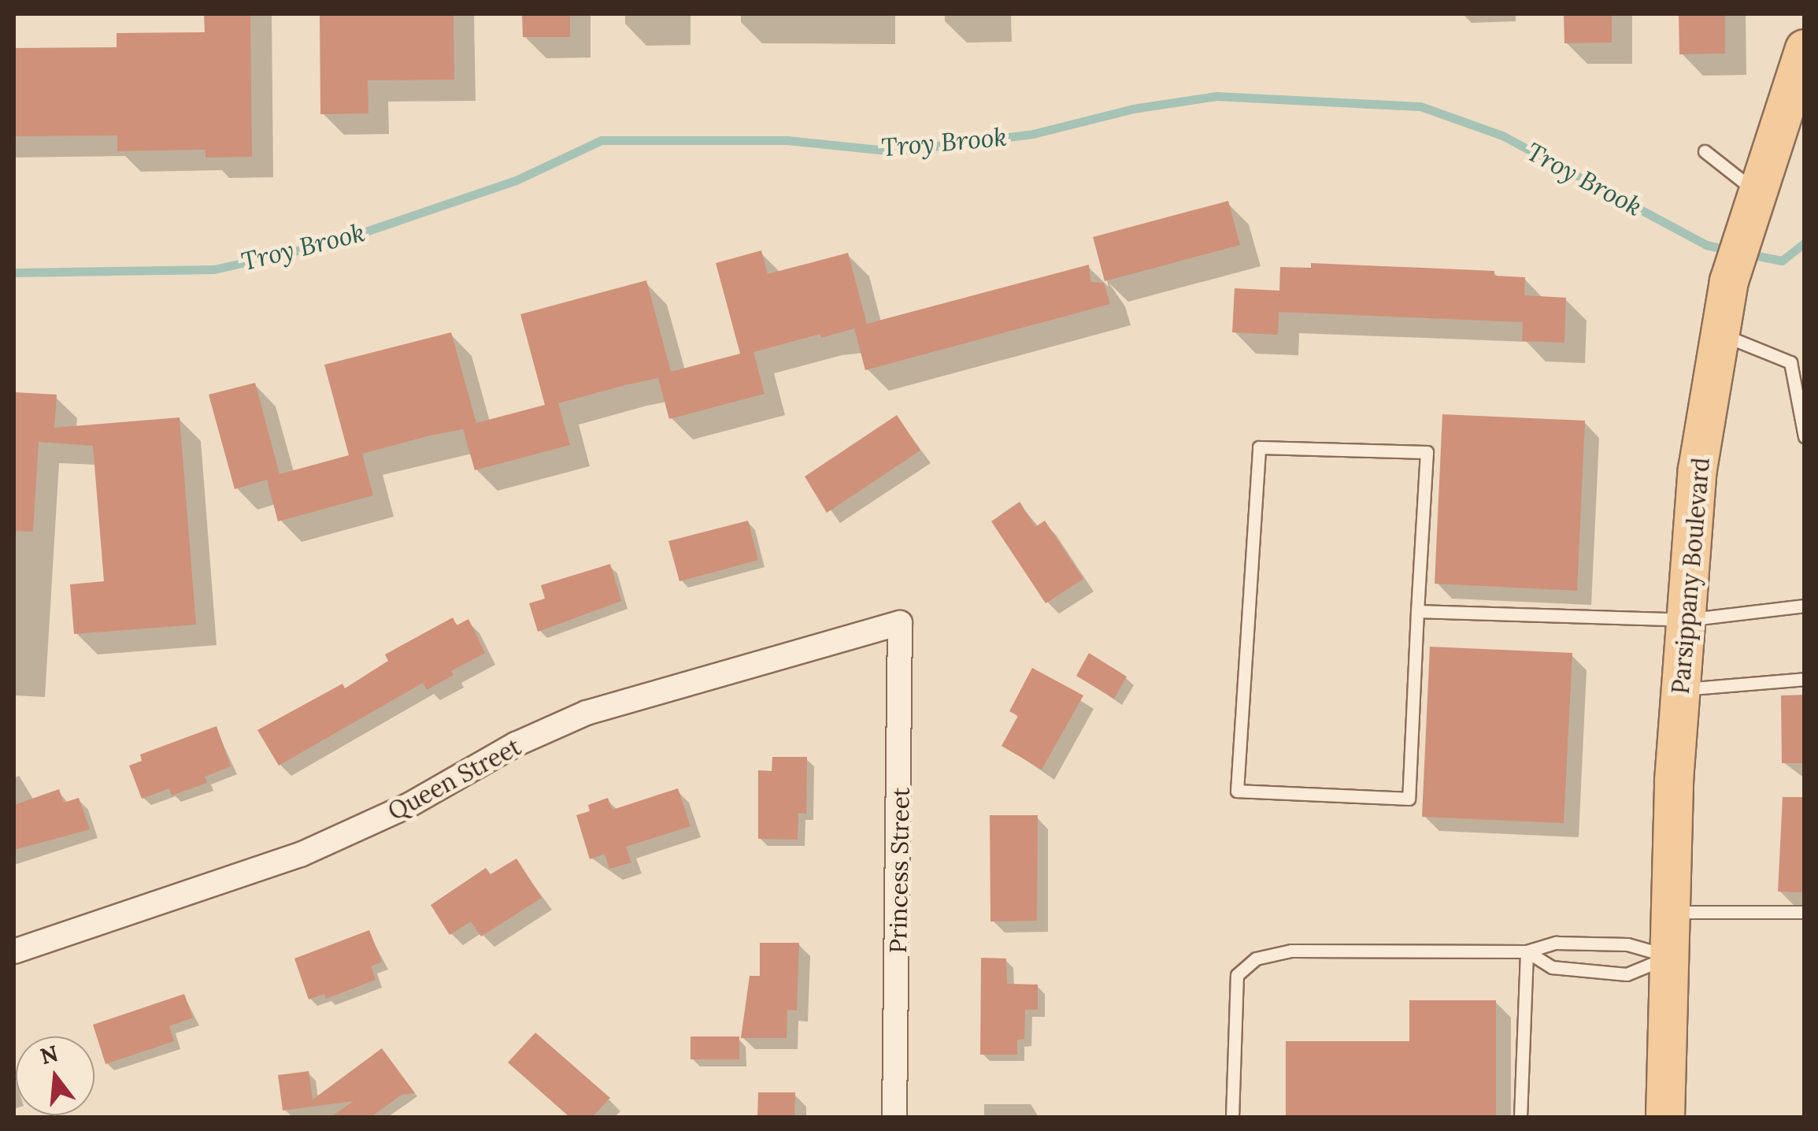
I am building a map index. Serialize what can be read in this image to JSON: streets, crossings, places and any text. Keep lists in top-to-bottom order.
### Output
{
  "streets": {
    "main road": ["Parsippany Boulevard"],
    "street": ["Queen Street", "Princess Street"]
  },
  "crossings": [
    ["Queen Street", "Princess Street"]
  ],
  "water": ["Troy Brook"],
  "north": "top"
}
